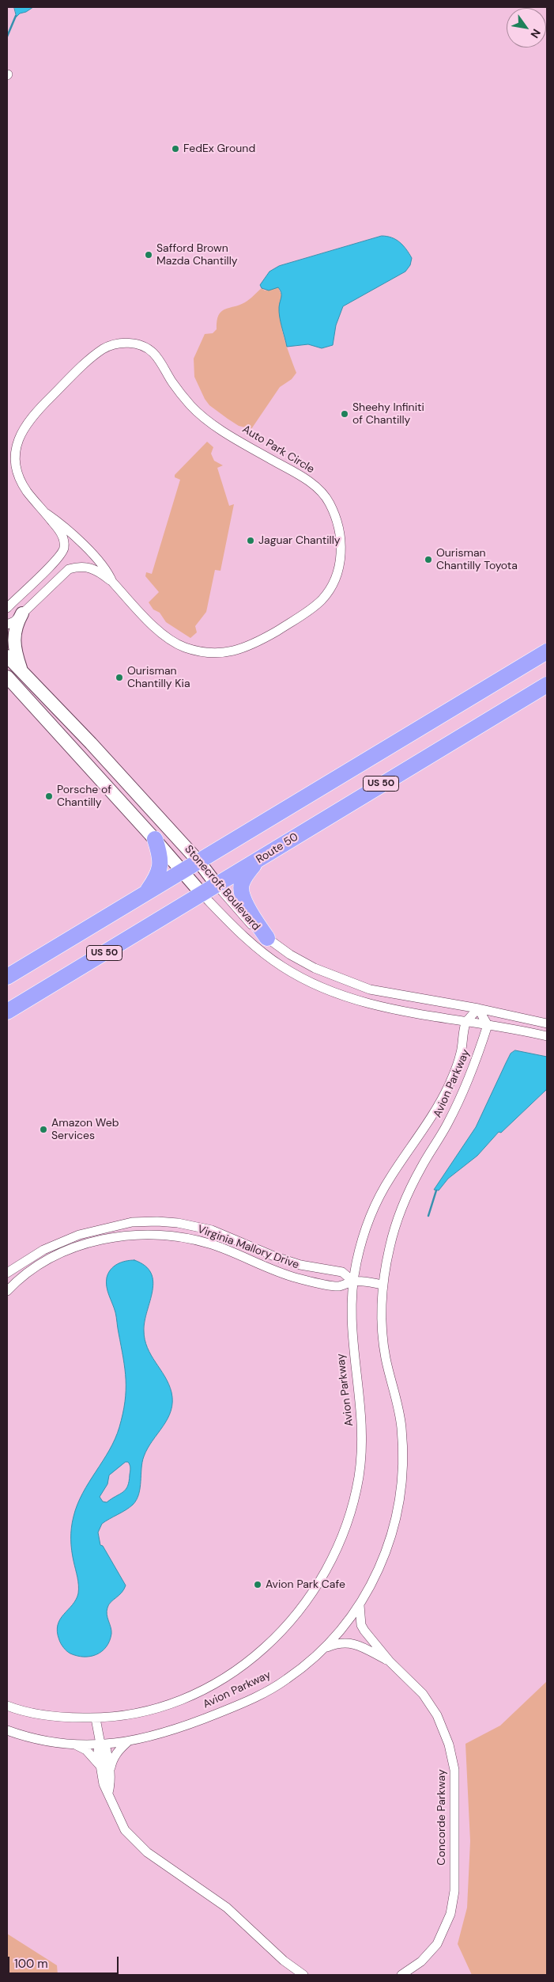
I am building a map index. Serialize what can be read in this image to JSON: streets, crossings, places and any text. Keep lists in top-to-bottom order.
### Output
{
  "streets": {
    "highway": ["US 50", "Route 50"],
    "main road": ["Stonecroft Boulevard"],
    "street": [
      "Auto Park Circle",
      "Avion Parkway",
      "Virginia Mallory Drive",
      "Concorde Parkway"
    ]
  },
  "crossings": [
    ["US 50", "Stonecroft Boulevard"],
    ["Route 50", "Stonecroft Boulevard"],
    ["Stonecroft Boulevard", "Avion Parkway"],
    ["Avion Parkway", "Virginia Mallory Drive"],
    ["Avion Parkway", "Concorde Parkway"]
  ],
  "places": [
    "FedEx Ground",
    "Safford Brown Mazda Chantilly",
    "Sheehy Infiniti of Chantilly",
    "Jaguar Chantilly",
    "Ourisman Chantilly Toyota",
    "Ourisman Chantilly Kia",
    "Porsche of Chantilly",
    "Amazon Web Services",
    "Avion Park Cafe"
  ],
  "scale_bar": "100 m",
  "north": "bottom right"
}
